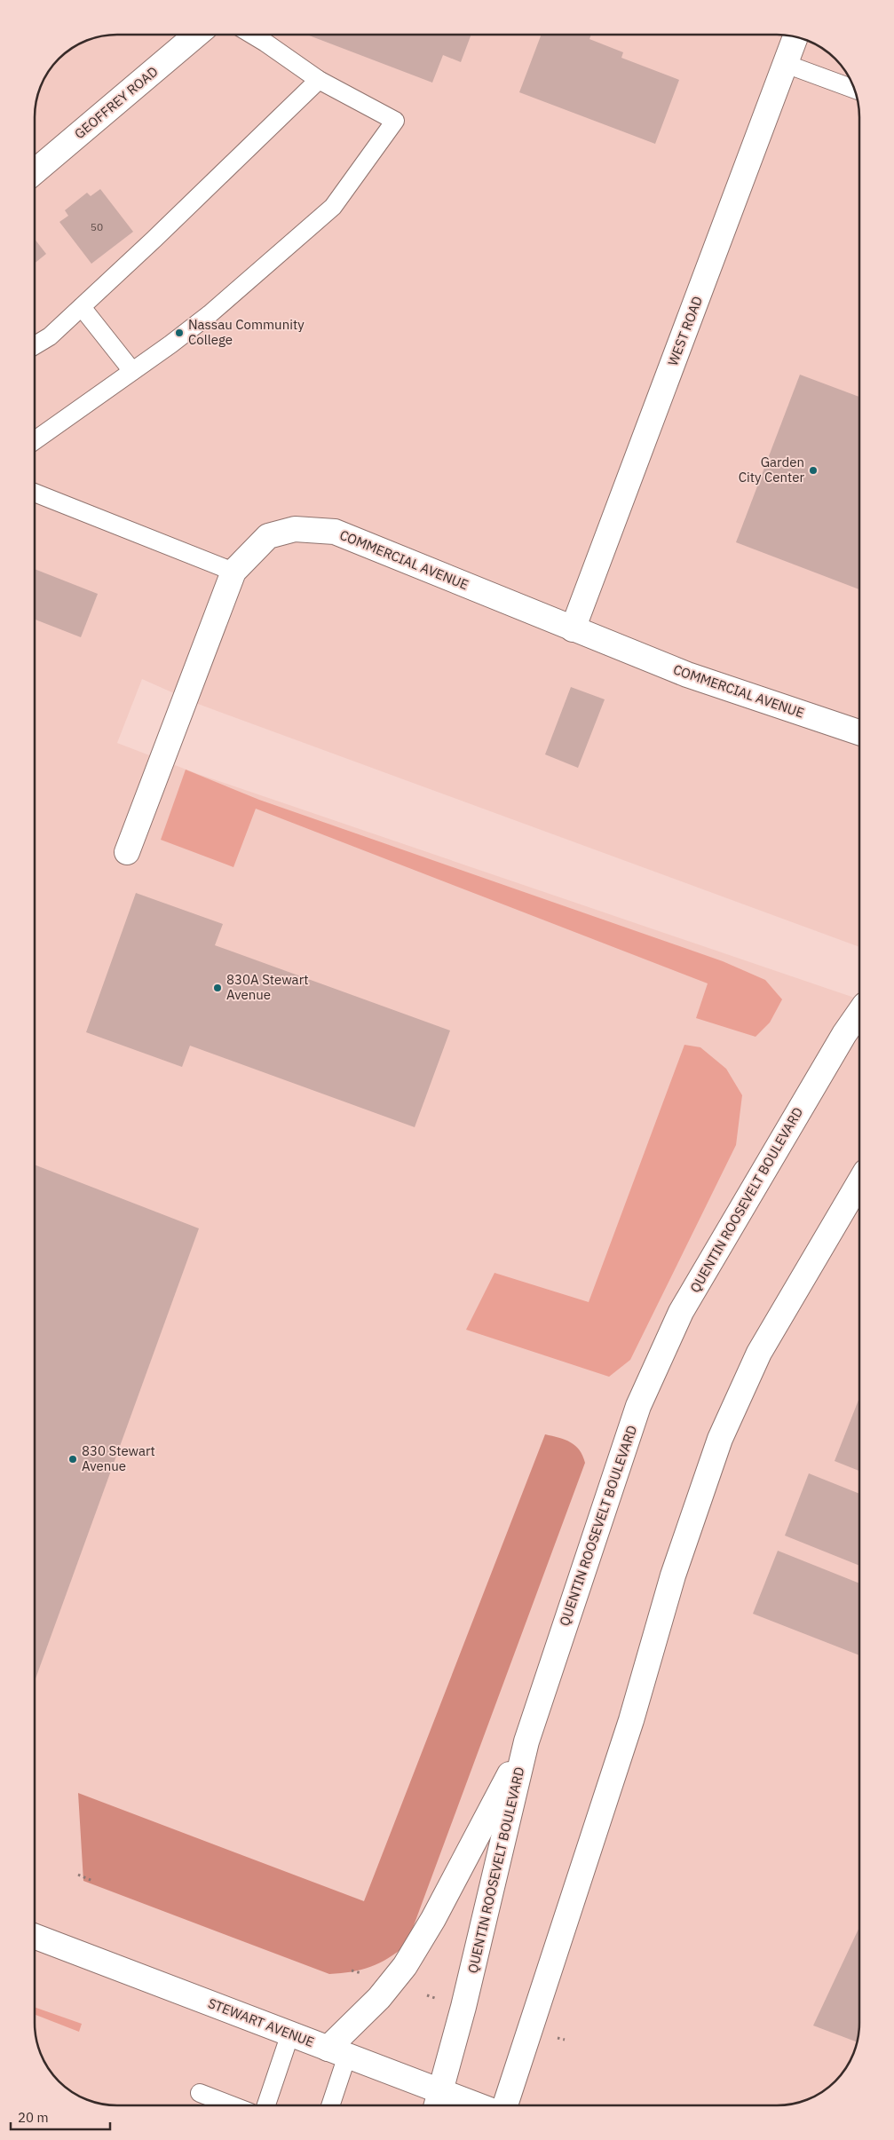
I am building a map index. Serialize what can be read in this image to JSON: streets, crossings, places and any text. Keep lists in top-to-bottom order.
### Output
{
  "streets": {
    "street": [
      "GEOFFREY ROAD",
      "WEST ROAD",
      "COMMERCIAL AVENUE",
      "QUENTIN ROOSEVELT BOULEVARD",
      "STEWART AVENUE"
    ]
  },
  "crossings": [
    ["WEST ROAD", "COMMERCIAL AVENUE"],
    ["QUENTIN ROOSEVELT BOULEVARD", "STEWART AVENUE"]
  ],
  "places": [
    "Nassau Community College",
    "Garden City Center",
    "830A Stewart Avenue",
    "830 Stewart Avenue"
  ],
  "house_numbers": ["50"],
  "scale_bar": "20 m"
}
